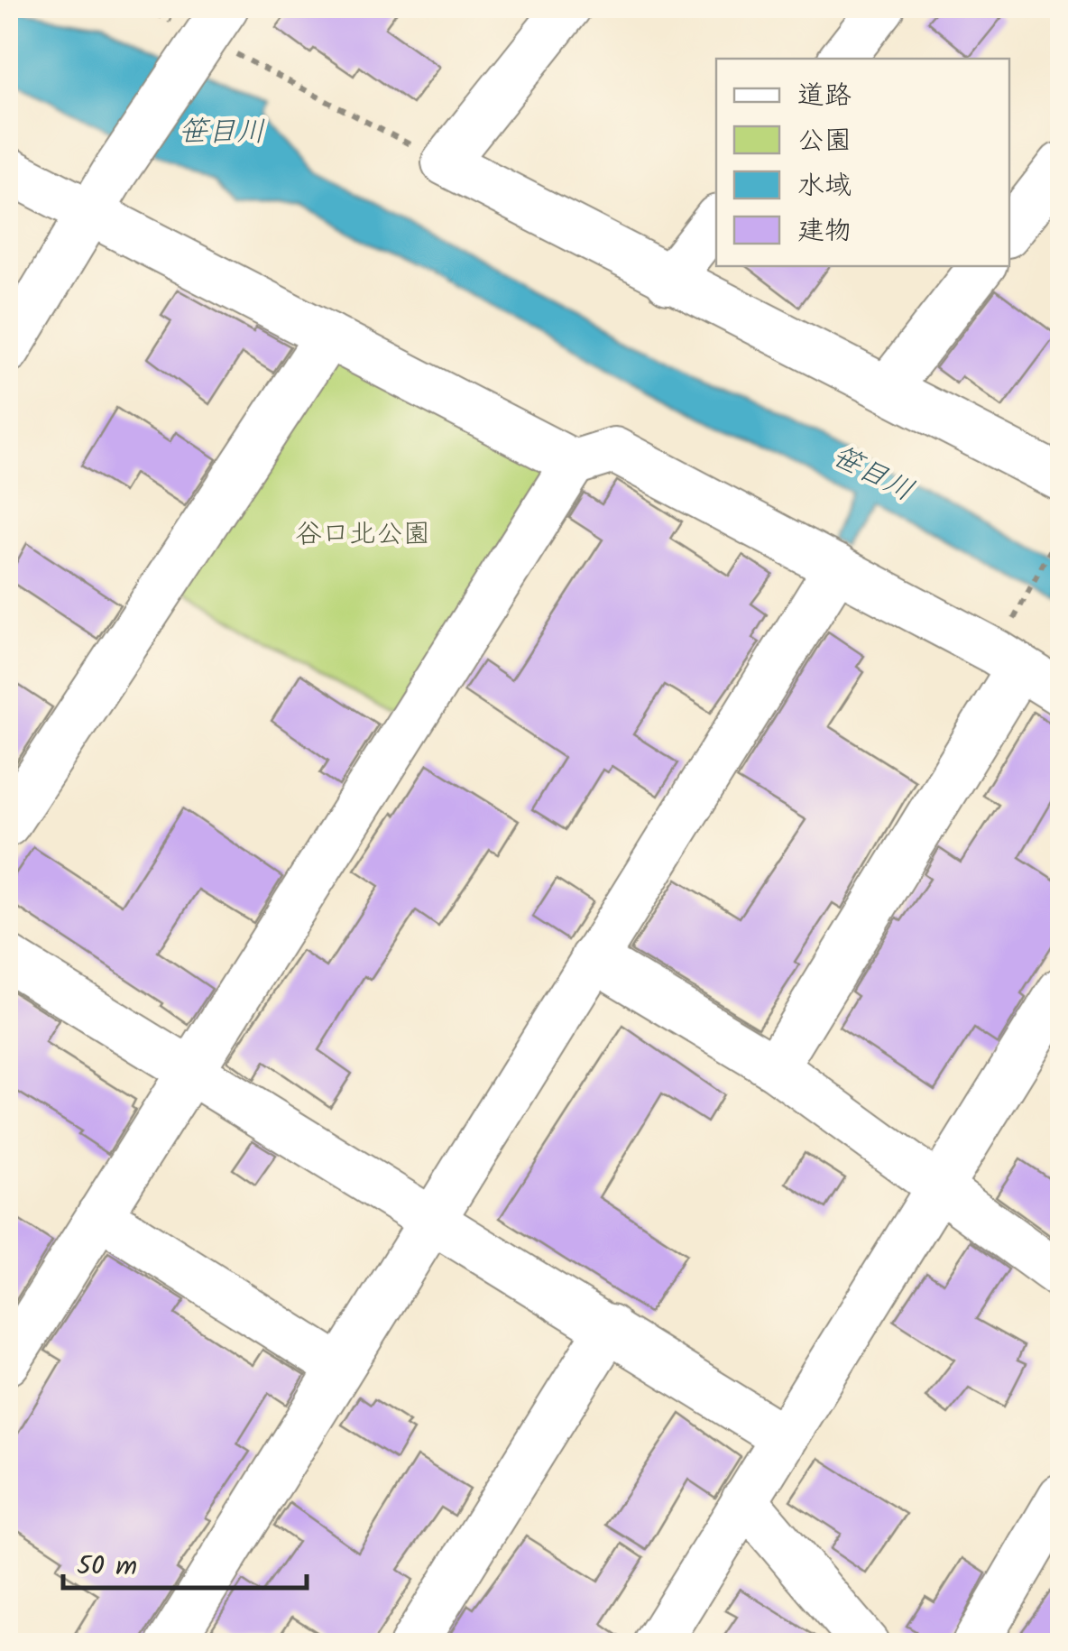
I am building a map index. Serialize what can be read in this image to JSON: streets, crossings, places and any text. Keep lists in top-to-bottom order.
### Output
{
  "water": ["笹目川"],
  "parks": ["谷口北公園"],
  "legend": [
    "道路",
    "公園",
    "水域",
    "建物"
  ],
  "scale_bar": "50 m"
}
